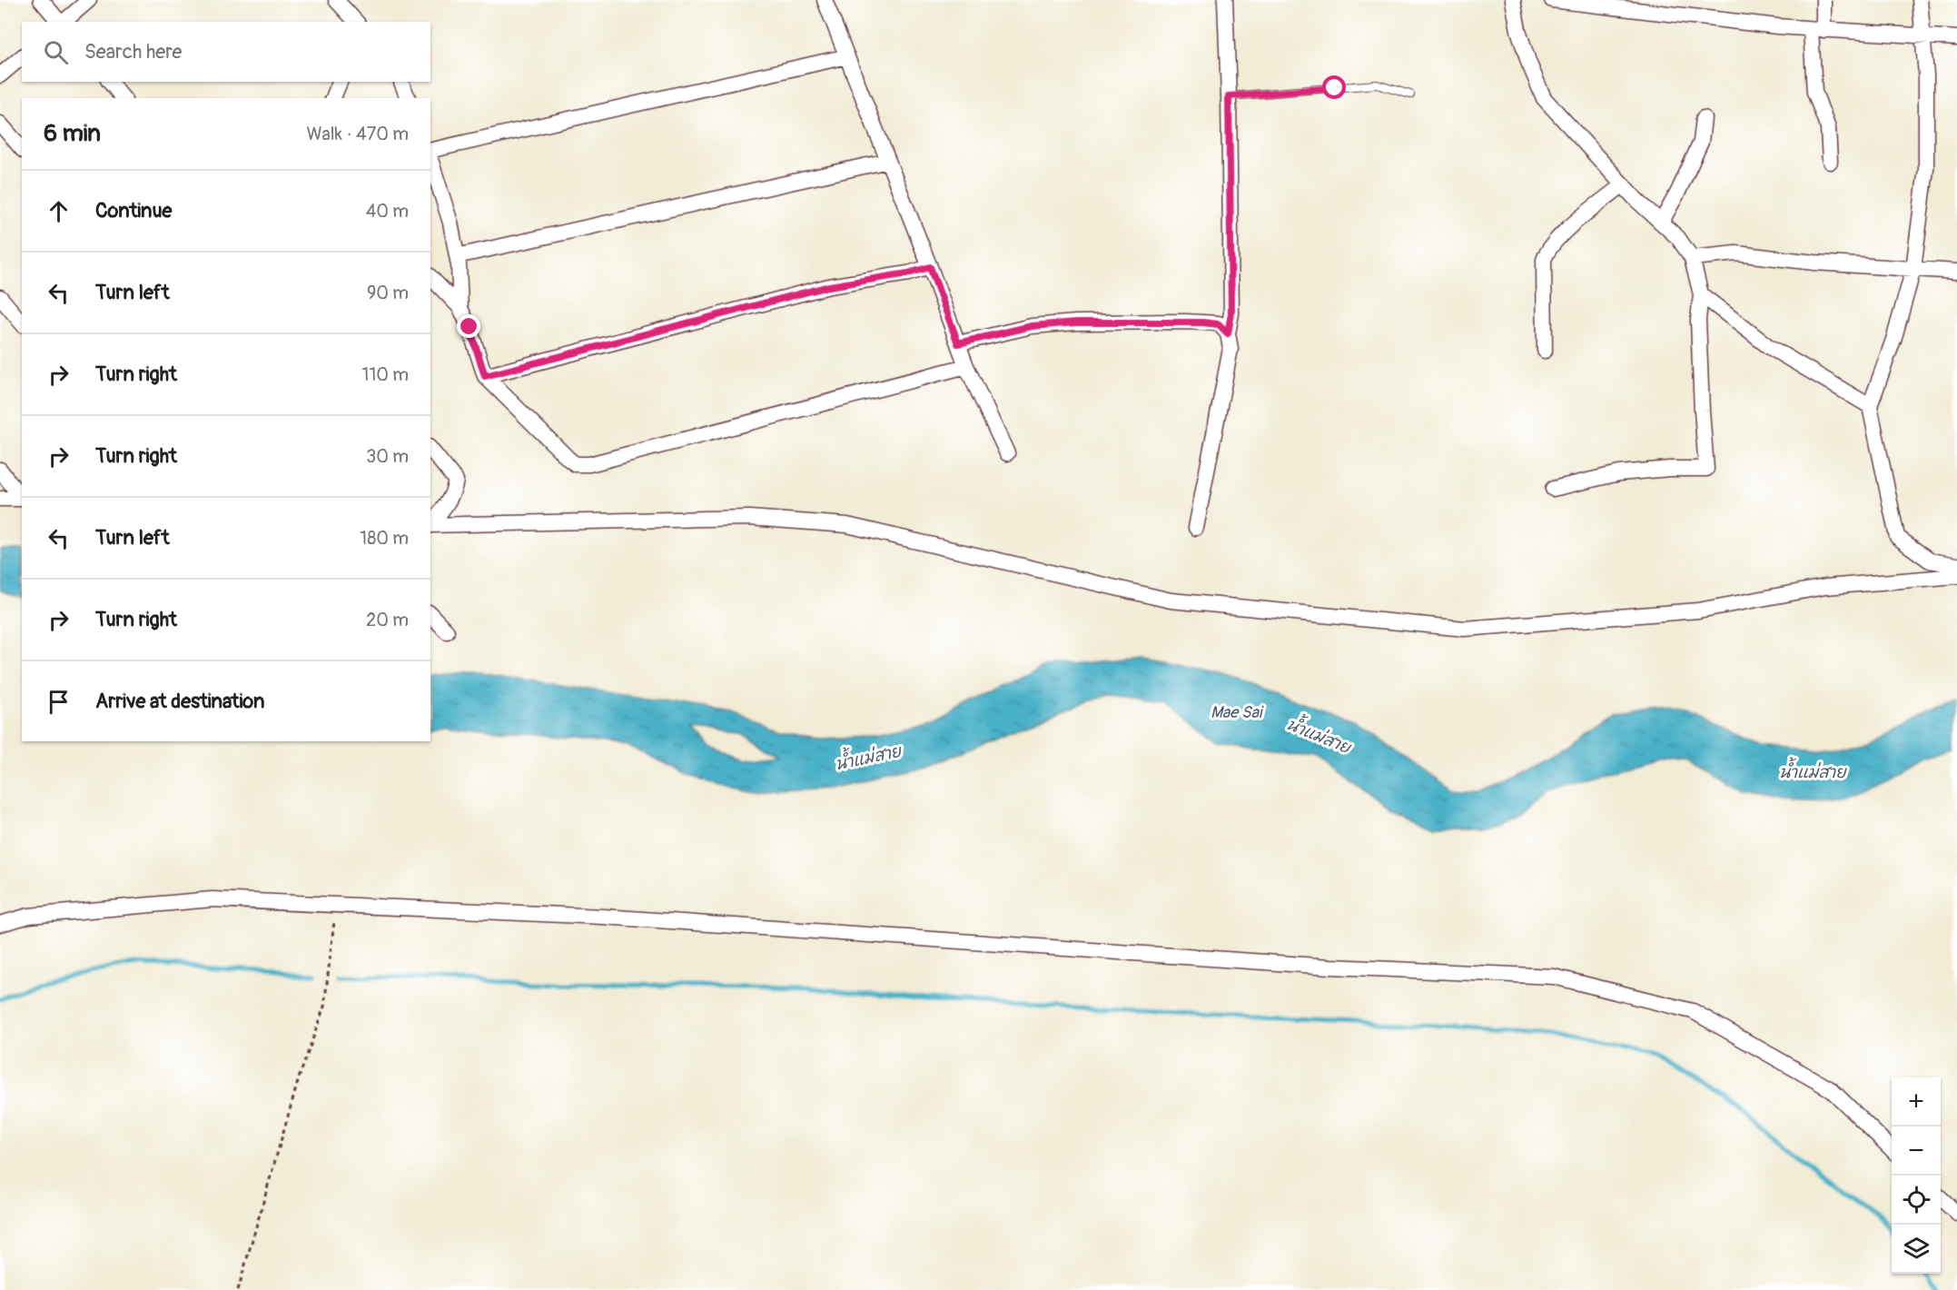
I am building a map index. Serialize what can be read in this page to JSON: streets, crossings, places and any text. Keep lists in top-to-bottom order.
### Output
{
  "water": ["Mae Sai", "น้ำแม่สาย"],
  "page": {
    "search": "Search here",
    "heading": ["6 min", "Walk · 470 m"],
    "list": [
      ["Continue", "40 m"],
      ["Turn left", "90 m"],
      ["Turn right", "110 m"],
      ["Turn right", "30 m"],
      ["Turn left", "180 m"],
      ["Turn right", "20 m"],
      "Arrive at destination"
    ],
    "map_buttons": ["+", "−"]
  }
}
